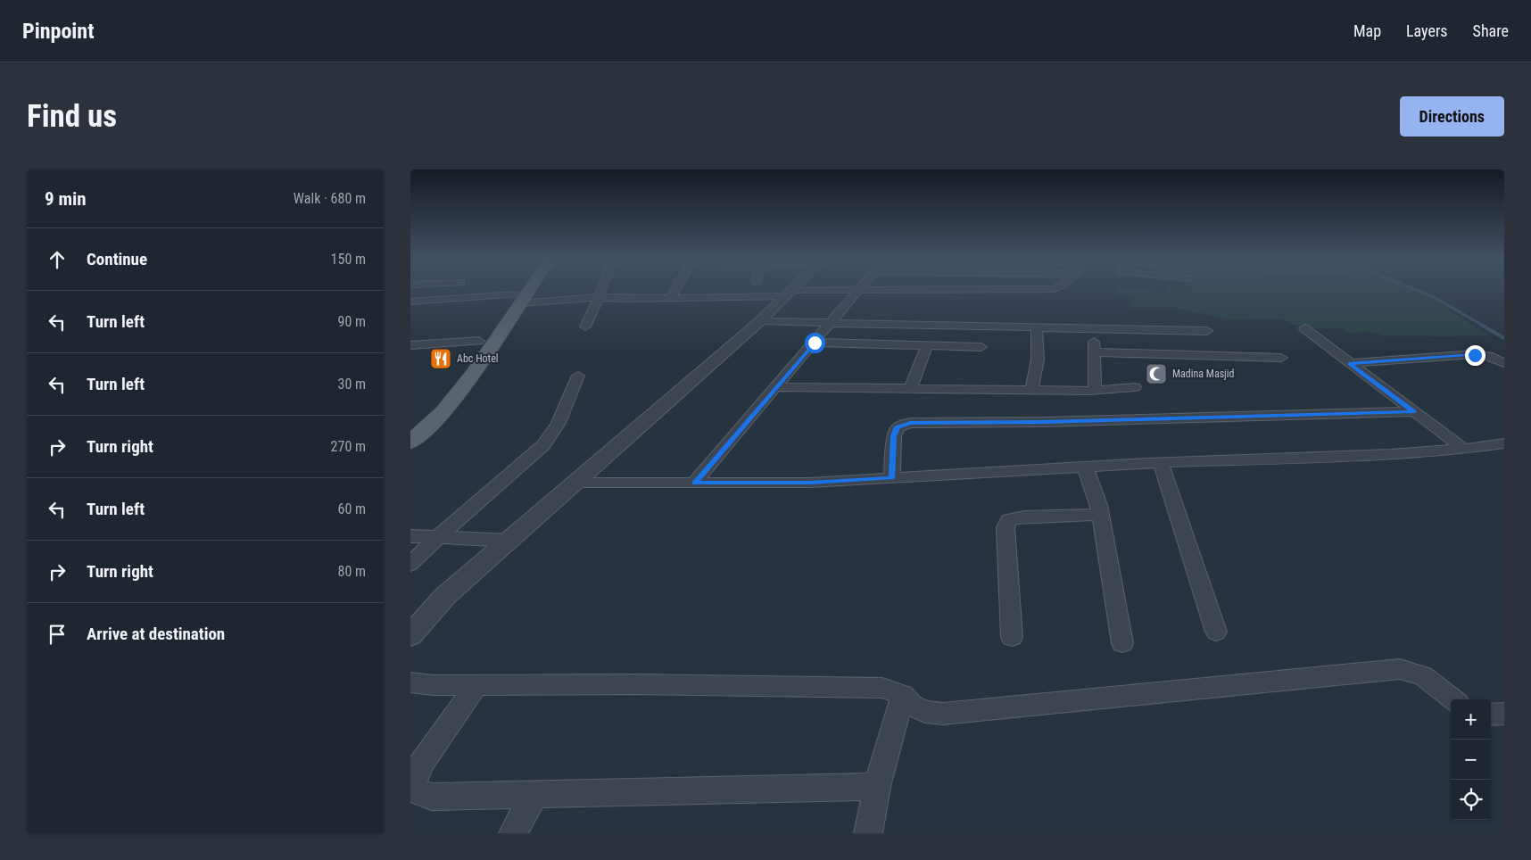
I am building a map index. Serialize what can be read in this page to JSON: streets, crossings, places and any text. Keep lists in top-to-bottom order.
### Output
{
  "places": {
    "restaurant": ["Abc Hotel"],
    "mosque": ["Madina Masjid"]
  },
  "page": {
    "header": "Pinpoint",
    "nav": ["Map", "Layers", "Share"],
    "buttons": "Directions",
    "title": "Find us",
    "heading": ["9 min", "Walk · 680 m"],
    "list": [
      ["Continue", "150 m"],
      ["Turn left", "90 m"],
      ["Turn left", "30 m"],
      ["Turn right", "270 m"],
      ["Turn left", "60 m"],
      ["Turn right", "80 m"],
      "Arrive at destination"
    ],
    "map_buttons": ["+", "−"]
  }
}
